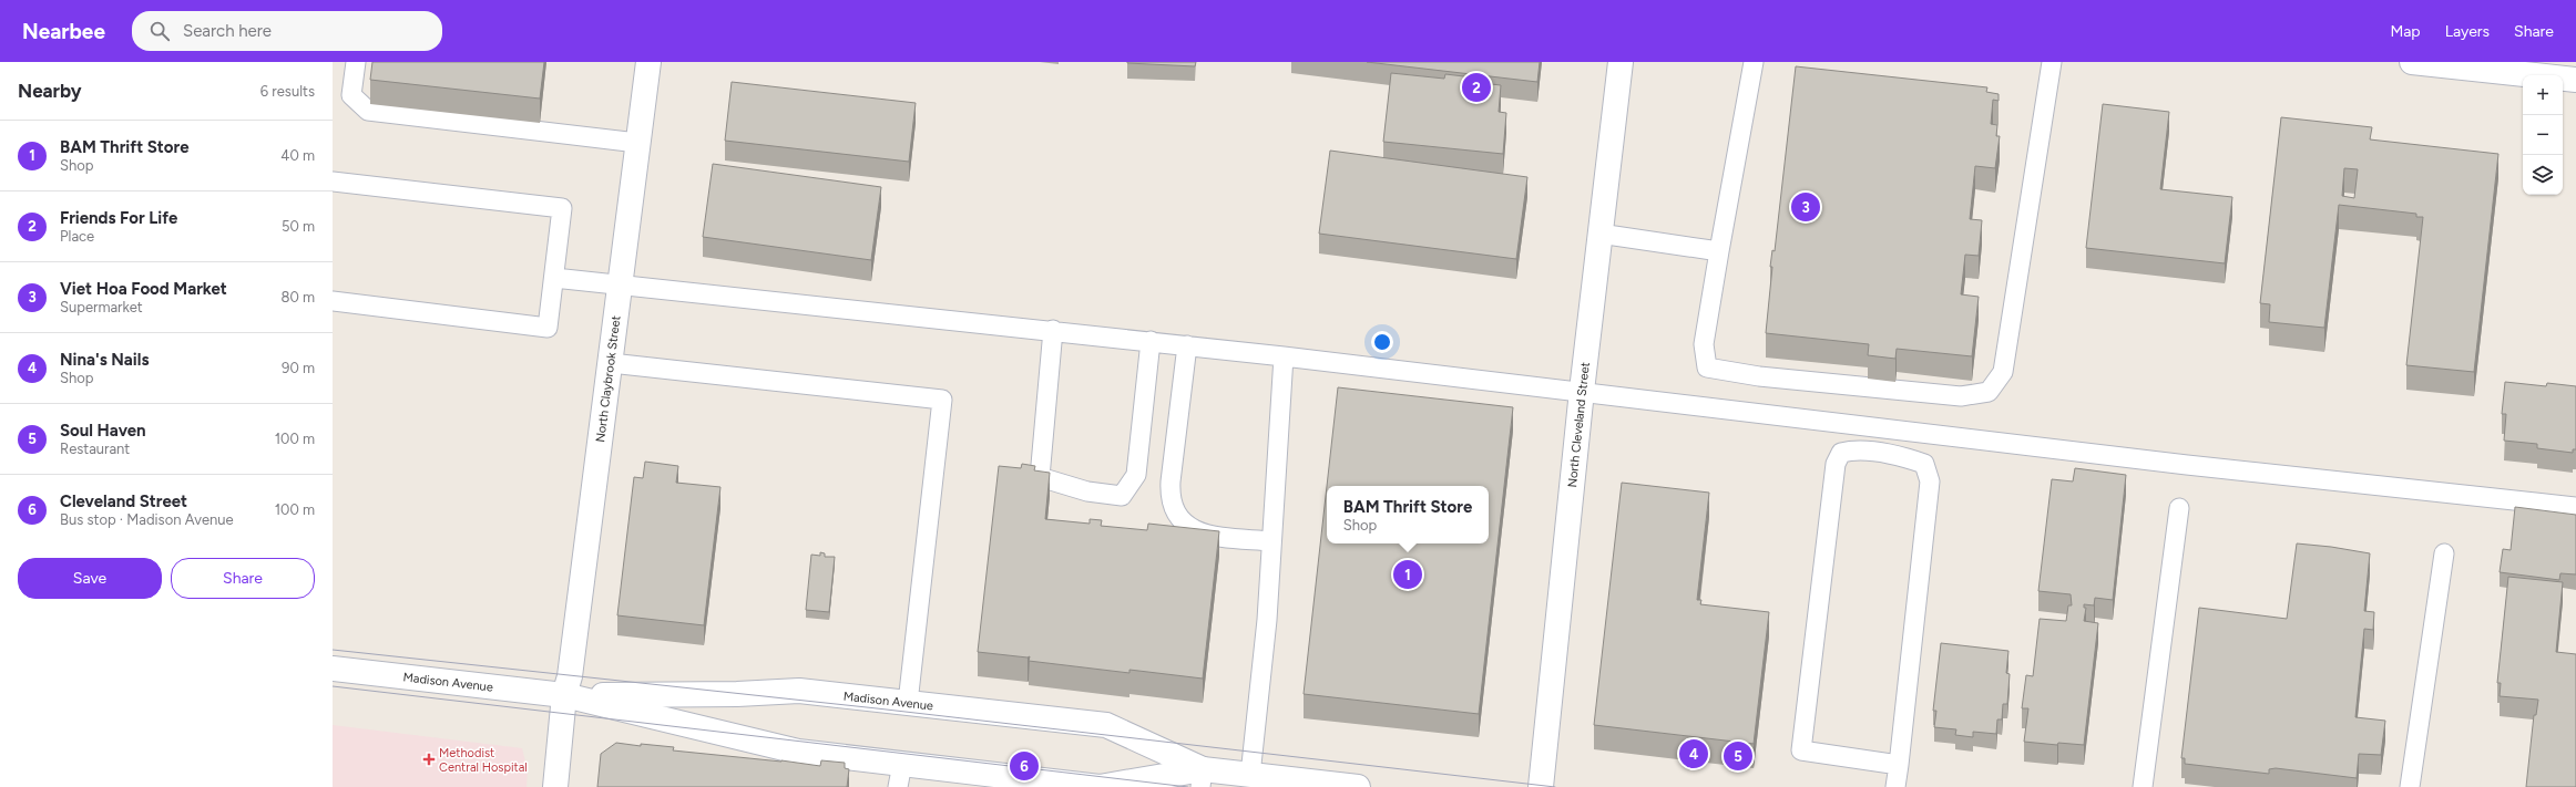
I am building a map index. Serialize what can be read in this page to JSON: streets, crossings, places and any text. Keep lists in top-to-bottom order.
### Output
{
  "streets": {
    "street": ["North Claybrook Street", "North Cleveland Street", "Madison Avenue"]
  },
  "crossings": [
    ["North Claybrook Street", "Madison Avenue"]
  ],
  "places": {
    "health": ["Methodist Central Hospital"]
  },
  "page": {
    "header": "Nearbee",
    "search": "Search here",
    "nav": ["Map", "Layers", "Share"],
    "heading": ["Nearby", "6 results"],
    "pins": [
      "2",
      "3",
      "1",
      "4",
      "5",
      "6"
    ],
    "map_buttons": ["+", "−"],
    "list": [
      {
        "mark": "1",
        "name": "BAM Thrift Store",
        "note": "Shop",
        "value": "40 m"
      },
      {
        "mark": "2",
        "name": "Friends For Life",
        "note": "Place",
        "value": "50 m"
      },
      {
        "mark": "3",
        "name": "Viet Hoa Food Market",
        "note": "Supermarket",
        "value": "80 m"
      },
      {
        "mark": "4",
        "name": "Nina's Nails",
        "note": "Shop",
        "value": "90 m"
      },
      {
        "mark": "5",
        "name": "Soul Haven",
        "note": "Restaurant",
        "value": "100 m"
      },
      {
        "mark": "6",
        "name": "Cleveland Street",
        "note": "Bus stop · Madison Avenue",
        "value": "100 m"
      }
    ],
    "popup": ["BAM Thrift Store", "Shop"],
    "buttons": ["Save", "Share"]
  }
}
